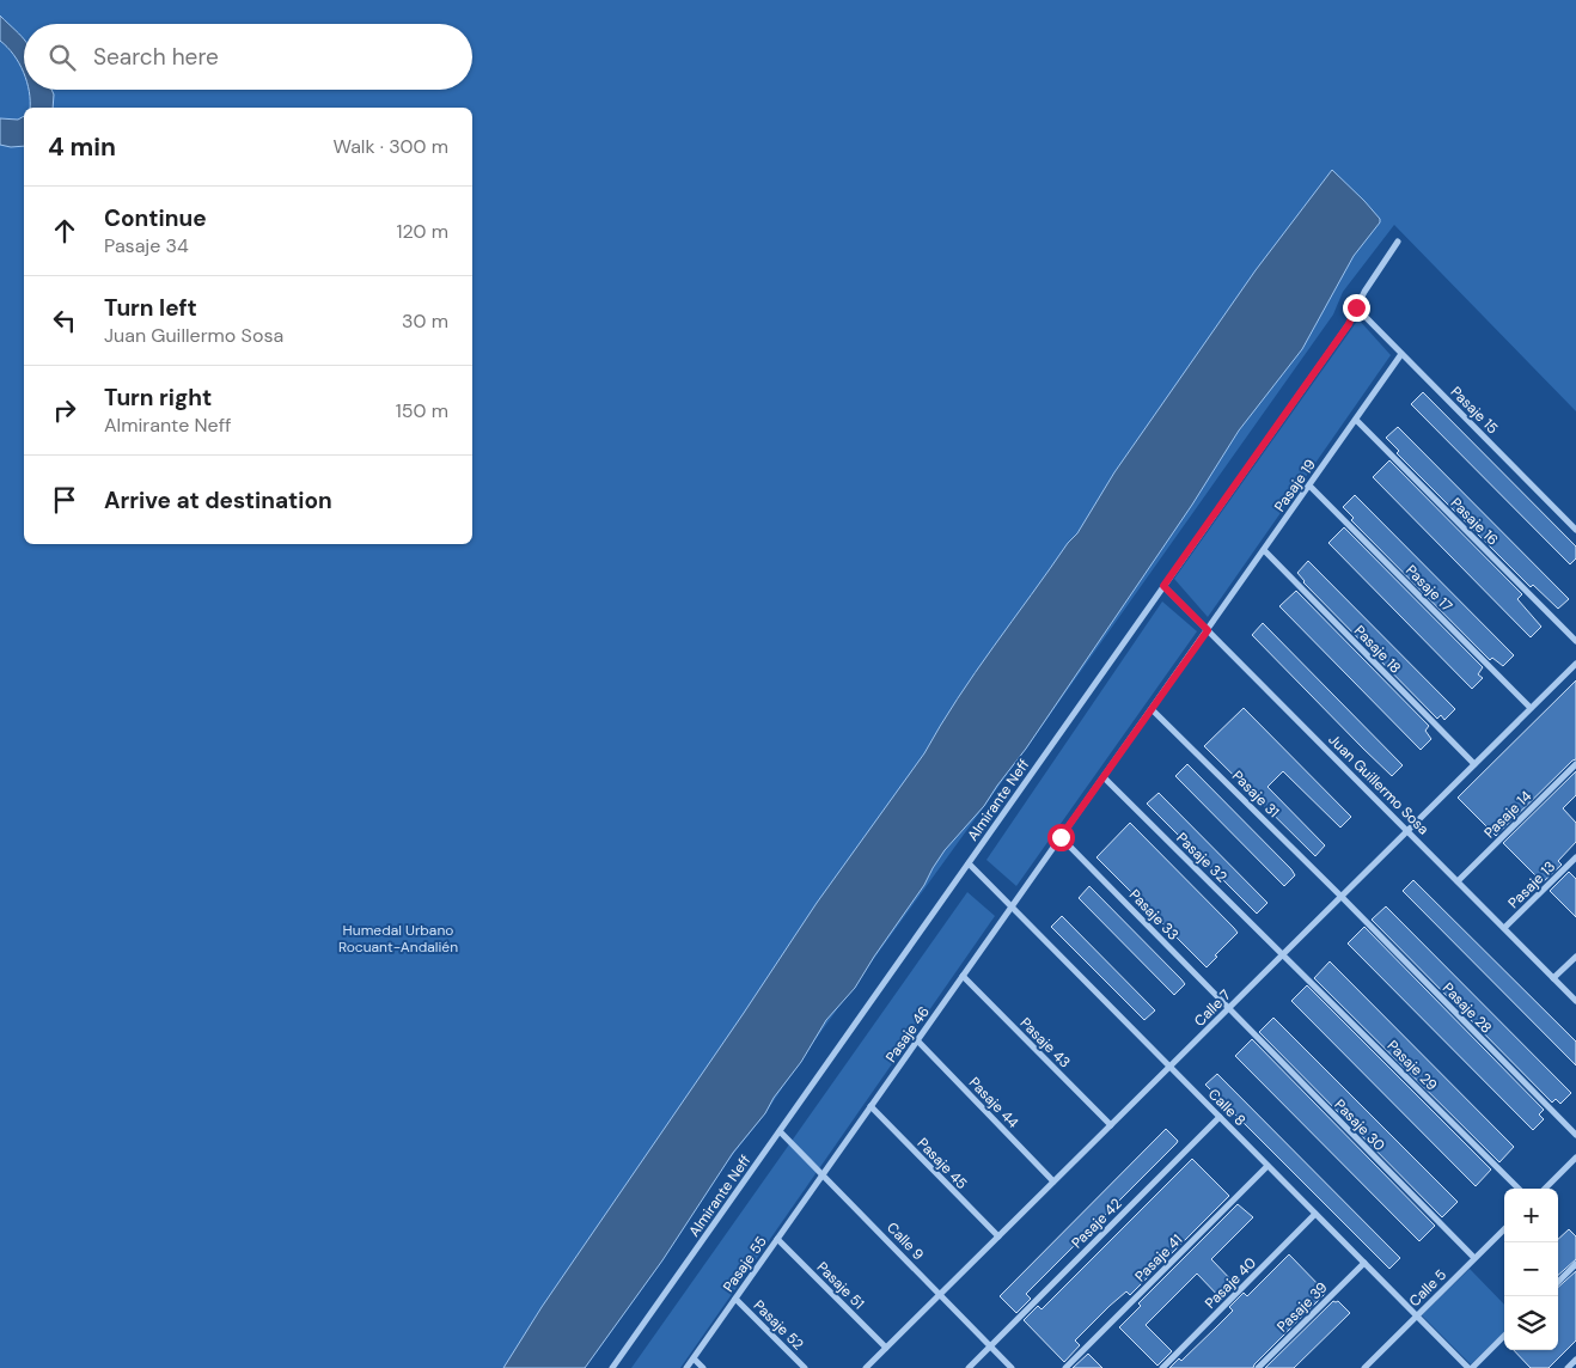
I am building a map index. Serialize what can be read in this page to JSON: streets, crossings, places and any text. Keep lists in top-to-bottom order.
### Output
{
  "streets": {
    "street": [
      "Pasaje 15",
      "Pasaje 19",
      "Pasaje 16",
      "Pasaje 17",
      "Pasaje 18",
      "Juan Guillermo Sosa",
      "Pasaje 31",
      "Almirante Neff",
      "Pasaje 14",
      "Pasaje 32",
      "Pasaje 13",
      "Pasaje 33",
      "Calle 7",
      "Pasaje 28",
      "Pasaje 46",
      "Pasaje 43",
      "Pasaje 29",
      "Pasaje 44",
      "Calle 8",
      "Pasaje 30",
      "Pasaje 45",
      "Pasaje 42",
      "Calle 9",
      "Pasaje 41",
      "Pasaje 55",
      "Pasaje 40",
      "Pasaje 51",
      "Calle 5",
      "Pasaje 39",
      "Pasaje 52"
    ]
  },
  "crossings": [
    ["Pasaje 15", "Pasaje 19"],
    ["Pasaje 15", "Almirante Neff"],
    ["Pasaje 19", "Pasaje 16"],
    ["Pasaje 19", "Pasaje 17"],
    ["Pasaje 19", "Pasaje 18"],
    ["Pasaje 19", "Juan Guillermo Sosa"],
    ["Pasaje 19", "Pasaje 31"],
    ["Pasaje 19", "Pasaje 32"],
    ["Pasaje 19", "Pasaje 46"],
    ["Pasaje 17", "Calle 7"],
    ["Pasaje 18", "Calle 7"],
    ["Juan Guillermo Sosa", "Almirante Neff"],
    ["Juan Guillermo Sosa", "Pasaje 14"],
    ["Juan Guillermo Sosa", "Pasaje 13"],
    ["Juan Guillermo Sosa", "Calle 7"],
    ["Pasaje 31", "Calle 7"],
    ["Pasaje 31", "Pasaje 28"],
    ["Almirante Neff", "Calle 8"],
    ["Almirante Neff", "Calle 9"],
    ["Pasaje 32", "Calle 7"],
    ["Pasaje 32", "Pasaje 46"],
    ["Pasaje 32", "Pasaje 29"],
    ["Pasaje 33", "Calle 7"],
    ["Pasaje 33", "Pasaje 46"],
    ["Pasaje 33", "Pasaje 30"],
    ["Calle 7", "Pasaje 28"],
    ["Calle 7", "Pasaje 43"],
    ["Calle 7", "Pasaje 29"],
    ["Calle 7", "Pasaje 44"],
    ["Calle 7", "Calle 8"],
    ["Calle 7", "Pasaje 30"],
    ["Calle 7", "Pasaje 45"],
    ["Calle 7", "Calle 9"],
    ["Calle 7", "Pasaje 51"],
    ["Pasaje 46", "Pasaje 43"],
    ["Pasaje 46", "Pasaje 44"],
    ["Pasaje 46", "Calle 8"],
    ["Pasaje 46", "Pasaje 45"],
    ["Pasaje 46", "Calle 9"],
    ["Pasaje 46", "Pasaje 55"],
    ["Calle 8", "Pasaje 42"],
    ["Calle 8", "Pasaje 41"],
    ["Calle 8", "Pasaje 40"],
    ["Calle 8", "Calle 5"],
    ["Calle 8", "Pasaje 39"],
    ["Pasaje 30", "Calle 5"],
    ["Pasaje 42", "Calle 9"],
    ["Calle 9", "Pasaje 55"],
    ["Pasaje 55", "Pasaje 51"],
    ["Pasaje 55", "Pasaje 52"]
  ],
  "parks": ["Humedal Urbano Rocuant-Andalién"],
  "page": {
    "search": "Search here",
    "heading": ["4 min", "Walk · 300 m"],
    "list": [
      ["Continue", "Pasaje 34", "120 m"],
      ["Turn left", "Juan Guillermo Sosa", "30 m"],
      ["Turn right", "Almirante Neff", "150 m"],
      "Arrive at destination"
    ],
    "map_buttons": ["+", "−"]
  }
}
